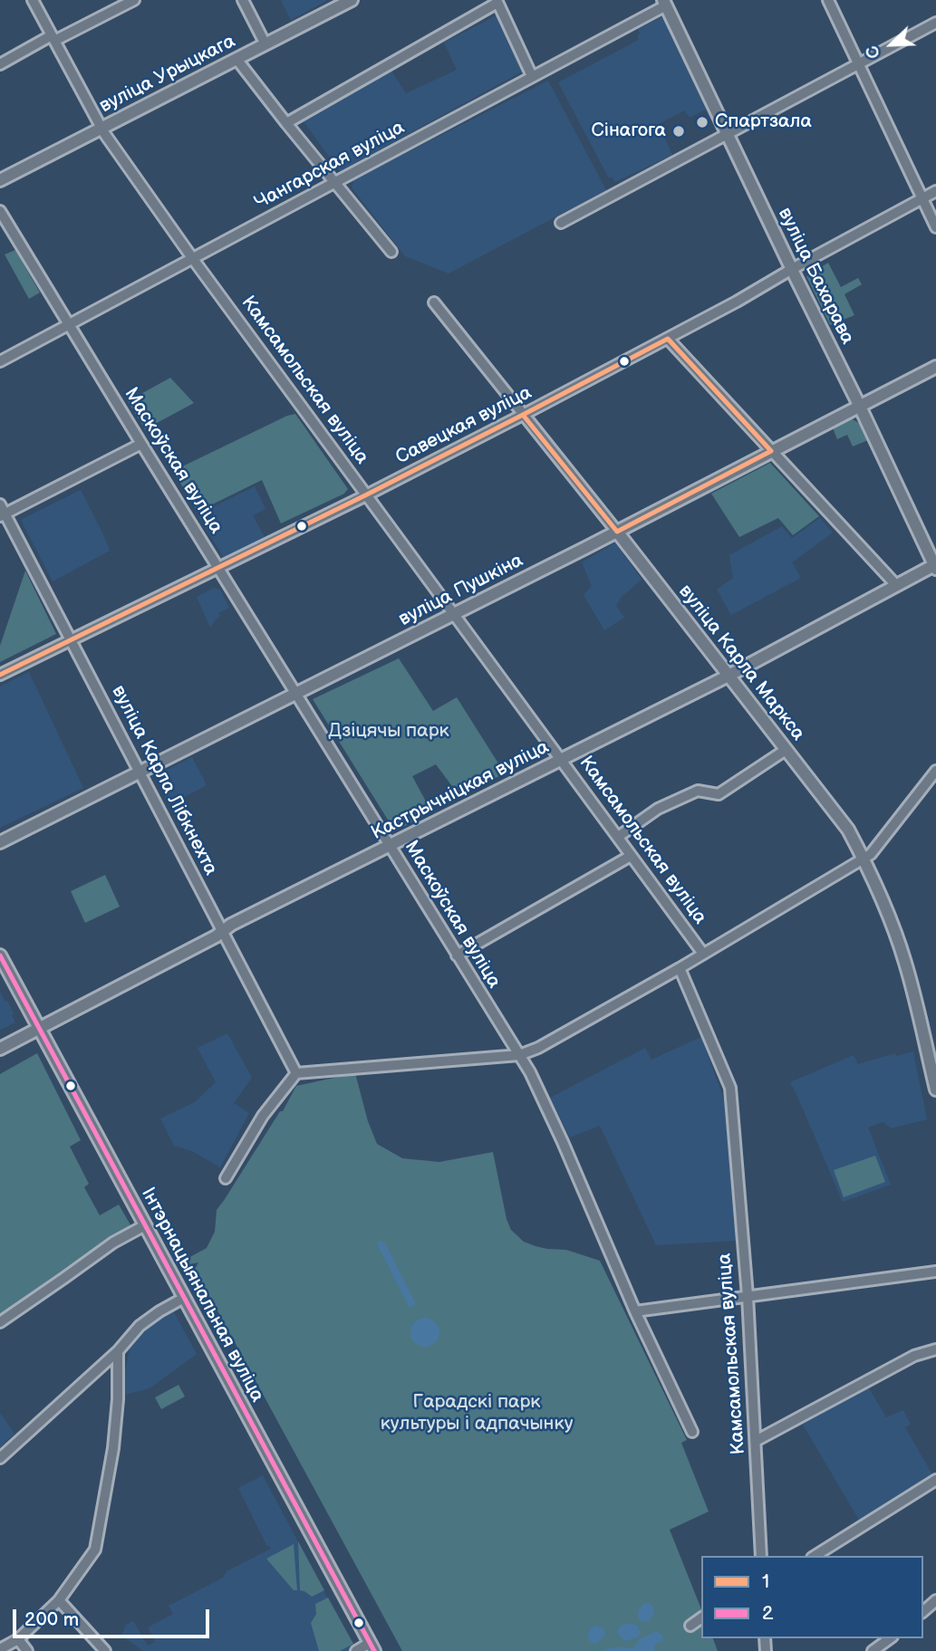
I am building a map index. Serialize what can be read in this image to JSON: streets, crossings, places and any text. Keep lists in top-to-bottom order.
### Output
{
  "streets": {
    "main road": [
      "вуліца Урыцкага",
      "вуліца Бахарава",
      "вуліца Пушкіна",
      "вуліца Карла Маркса",
      "Кастрычніцкая вуліца",
      "Інтэрнацыянальная вуліца"
    ],
    "street": [
      "Чангарская вуліца",
      "Камсамольская вуліца",
      "Савецкая вуліца",
      "Маскоўская вуліца",
      "вуліца Карла Лібкнехта"
    ]
  },
  "crossings": [
    ["вуліца Урыцкага", "Камсамольская вуліца"],
    ["Чангарская вуліца", "вуліца Бахарава"],
    ["Чангарская вуліца", "Камсамольская вуліца"],
    ["Чангарская вуліца", "Маскоўская вуліца"],
    ["вуліца Бахарава", "Савецкая вуліца"],
    ["вуліца Бахарава", "вуліца Пушкіна"],
    ["вуліца Бахарава", "Кастрычніцкая вуліца"],
    ["Камсамольская вуліца", "Савецкая вуліца"],
    ["Камсамольская вуліца", "вуліца Пушкіна"],
    ["Камсамольская вуліца", "Кастрычніцкая вуліца"],
    ["Савецкая вуліца", "Маскоўская вуліца"],
    ["Савецкая вуліца", "вуліца Карла Маркса"],
    ["Савецкая вуліца", "вуліца Карла Лібкнехта"],
    ["Маскоўская вуліца", "вуліца Пушкіна"],
    ["Маскоўская вуліца", "Кастрычніцкая вуліца"],
    ["вуліца Пушкіна", "вуліца Карла Маркса"],
    ["вуліца Пушкіна", "вуліца Карла Лібкнехта"],
    ["вуліца Карла Маркса", "Кастрычніцкая вуліца"],
    ["вуліца Карла Лібкнехта", "Кастрычніцкая вуліца"],
    ["Кастрычніцкая вуліца", "Інтэрнацыянальная вуліца"]
  ],
  "parks": ["Дзіцячы парк", "Гарадскі парк культуры і адпачынку"],
  "places": ["Спартзала", "Сінагога"],
  "lines": ["transit line 1", "transit line 2"],
  "legend": ["1", "2"],
  "scale_bar": "200 m",
  "north": "bottom left"
}
